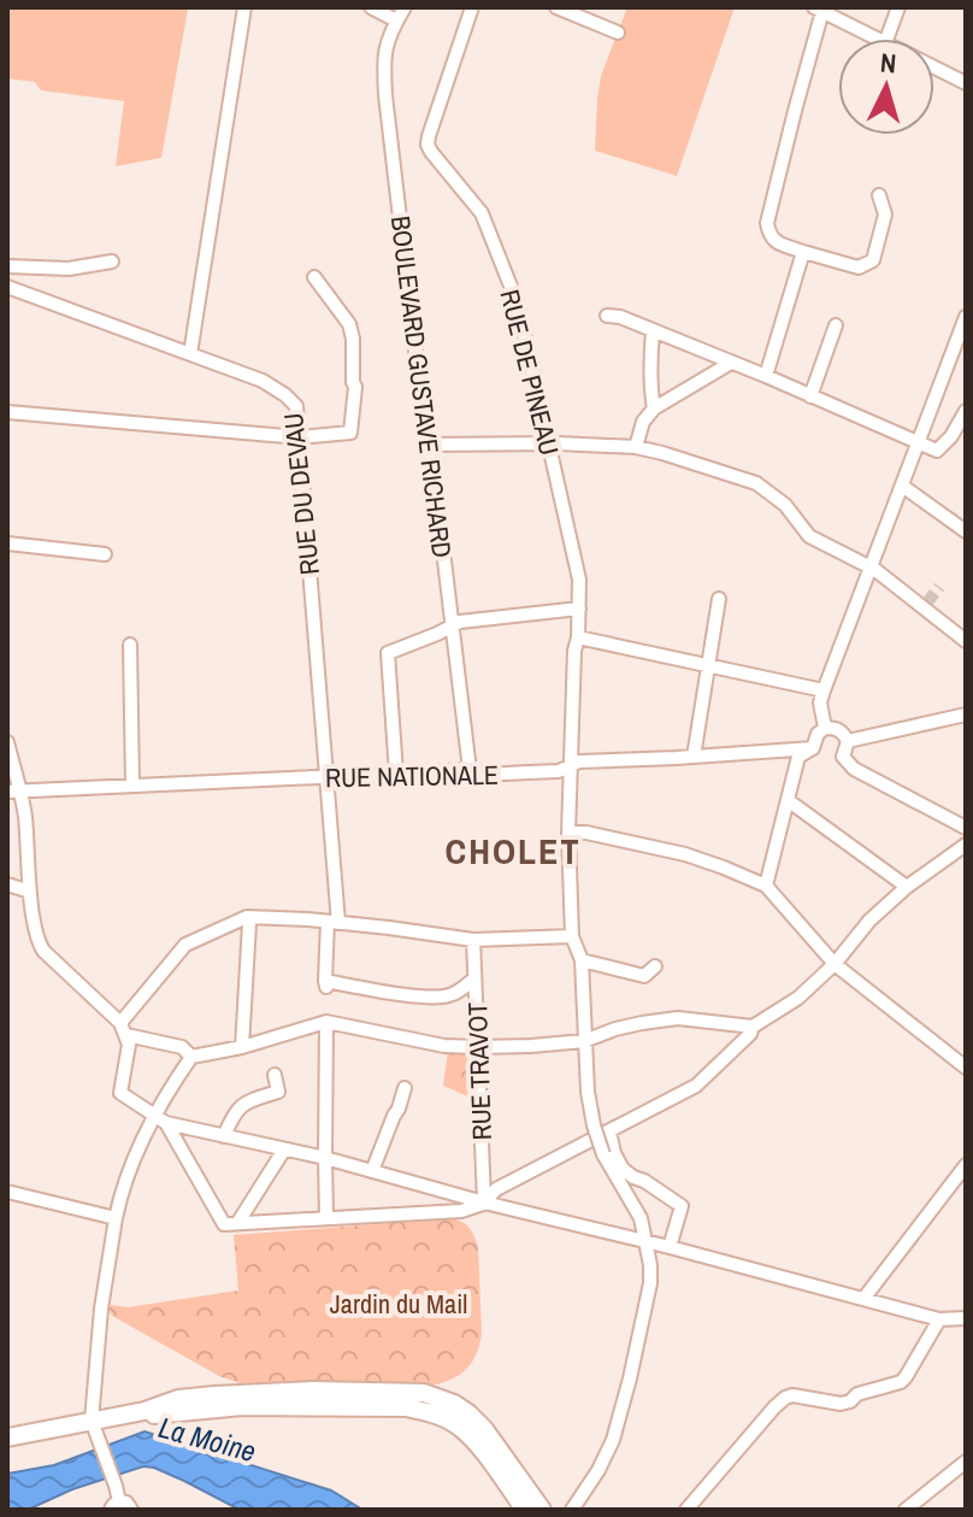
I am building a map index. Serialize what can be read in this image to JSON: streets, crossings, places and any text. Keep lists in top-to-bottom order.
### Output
{
  "streets": {
    "street": [
      "RUE DE PINEAU",
      "BOULEVARD GUSTAVE RICHARD",
      "RUE DU DEVAU",
      "RUE NATIONALE",
      "RUE TRAVOT"
    ]
  },
  "crossings": [
    ["BOULEVARD GUSTAVE RICHARD", "RUE NATIONALE"],
    ["RUE DU DEVAU", "RUE NATIONALE"],
    ["RUE DU DEVAU", "RUE TRAVOT"]
  ],
  "districts": ["CHOLET"],
  "water": ["La Moine"],
  "parks": ["Jardin du Mail"],
  "north": "top"
}
